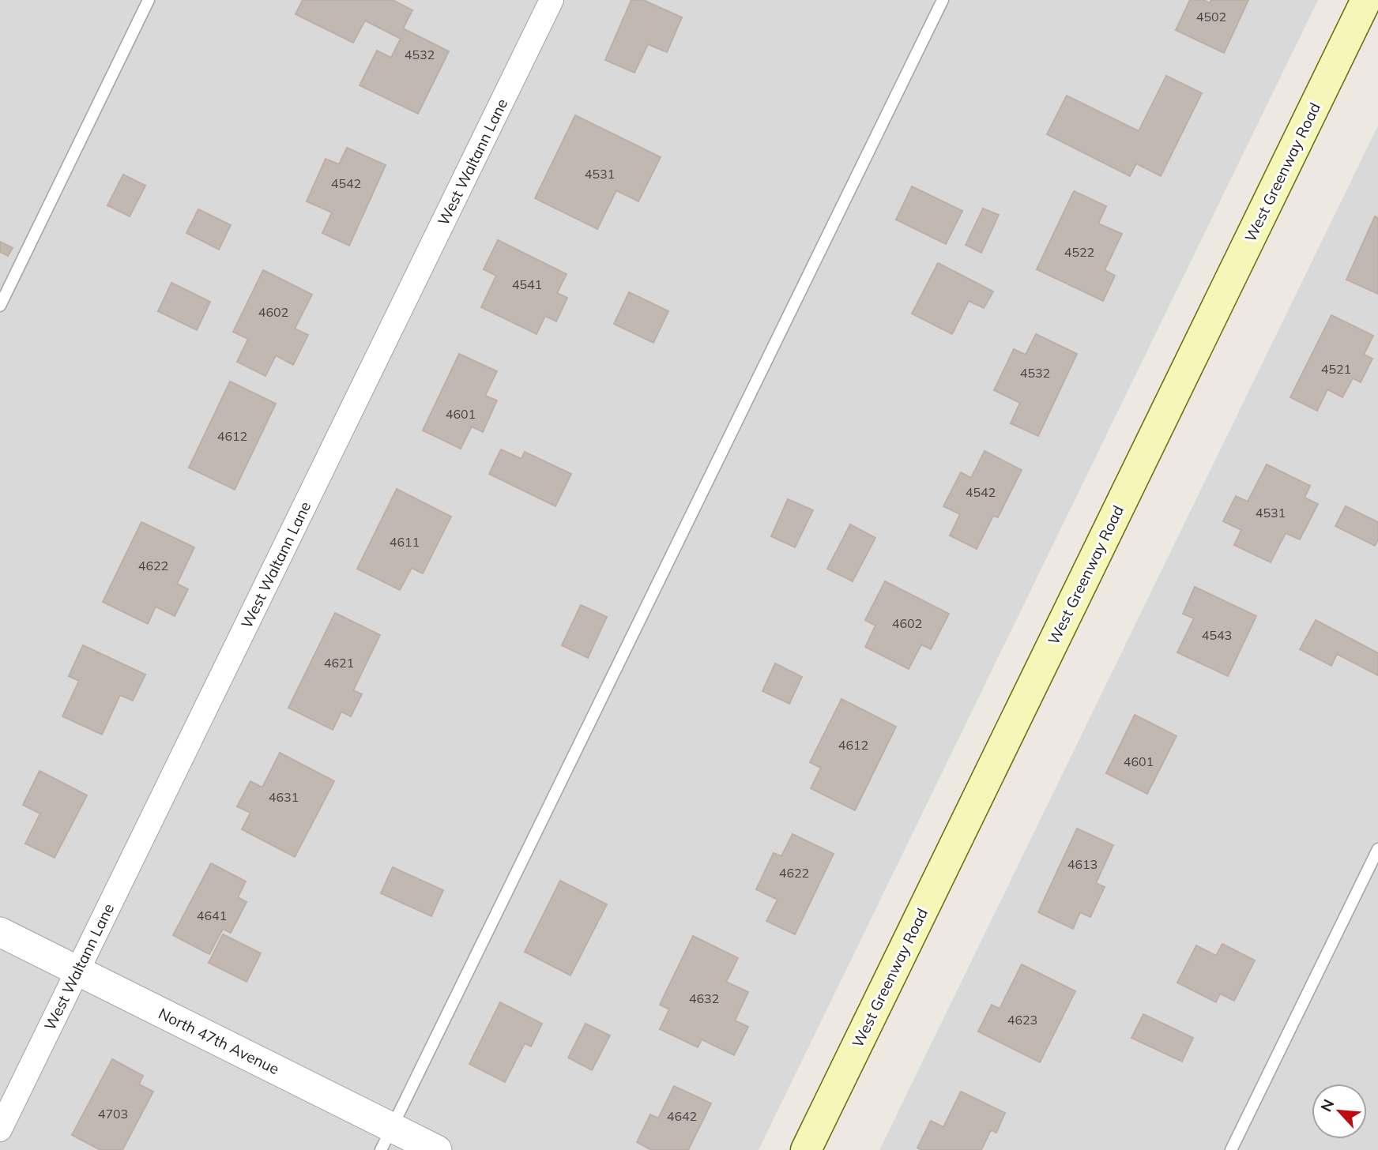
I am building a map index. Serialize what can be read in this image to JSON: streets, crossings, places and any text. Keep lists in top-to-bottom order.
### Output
{
  "streets": {
    "main road": ["West Greenway Road"],
    "street": ["West Waltann Lane", "North 47th Avenue"]
  },
  "crossings": [
    ["West Waltann Lane", "North 47th Avenue"]
  ],
  "house_numbers": [
    "4502",
    "4532",
    "4531",
    "4542",
    "4522",
    "4541",
    "4602",
    "4521",
    "4532",
    "4601",
    "4612",
    "4542",
    "4531",
    "4611",
    "4622",
    "4602",
    "4543",
    "4621",
    "4612",
    "4601",
    "4631",
    "4613",
    "4622",
    "4641",
    "4632",
    "4623",
    "4703",
    "4642"
  ],
  "north": "top left"
}
